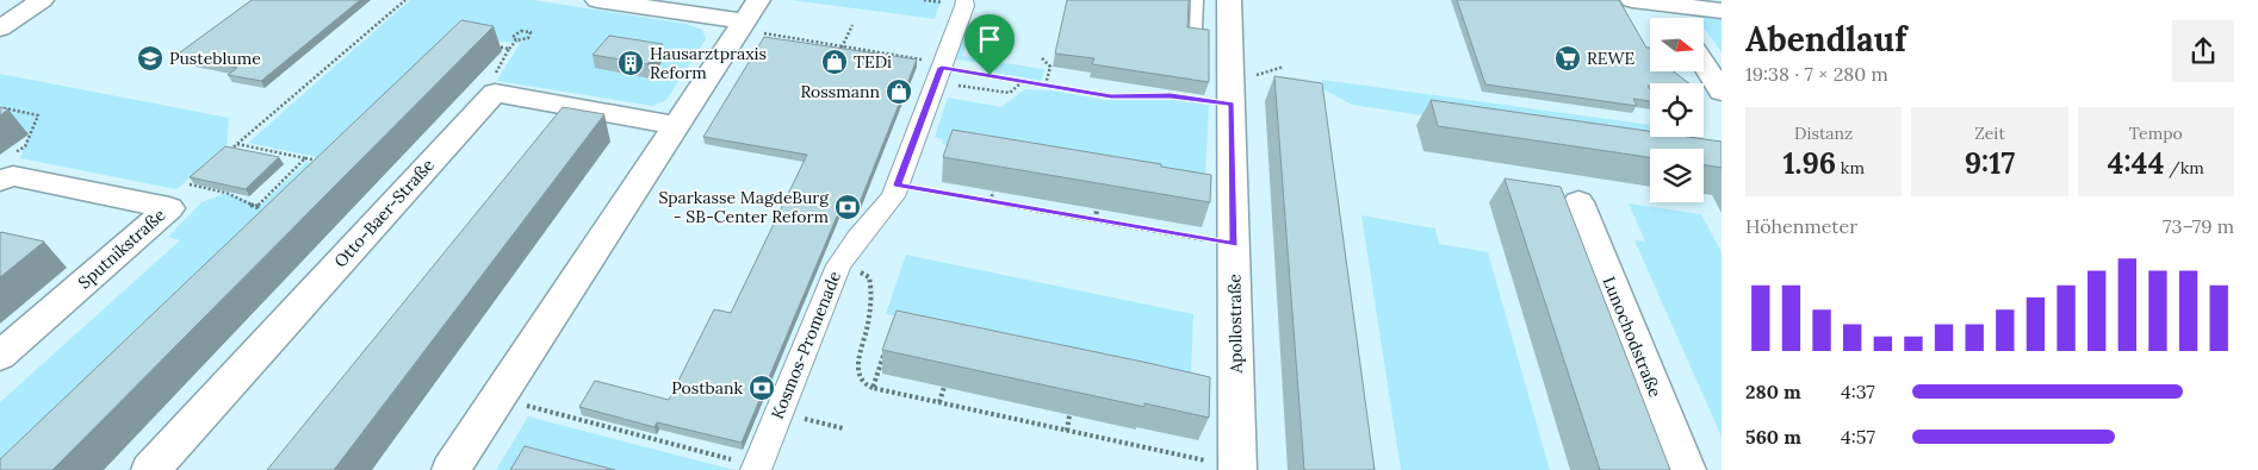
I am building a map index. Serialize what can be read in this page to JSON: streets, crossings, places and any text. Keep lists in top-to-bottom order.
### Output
{
  "streets": {
    "street": [
      "Otto-Baer-Straße",
      "Sputnikstraße",
      "Apollostraße",
      "Lunochodstraße",
      "Kosmos-Promenade"
    ]
  },
  "places": {
    "school or university": ["Pusteblume"],
    "supermarket": ["REWE"],
    "shop": ["TEDi", "Rossmann"],
    "building": ["Hausarztpraxis Reform"],
    "bank": ["Sparkasse MagdeBurg - SB-Center Reform", "Postbank"]
  },
  "north": "right",
  "page": {
    "heading": ["Abendlauf", "19:38 · 7 × 280 m"],
    "stats": [
      ["Distanz", "1.96 km"],
      ["Zeit", "9:17"],
      ["Tempo", "4:44 /km"]
    ],
    "chart": ["Höhenmeter", "73–79 m"],
    "list": [
      {
        "name": "280 m",
        "note": "4:37"
      },
      {
        "name": "560 m",
        "note": "4:57"
      }
    ]
  }
}
